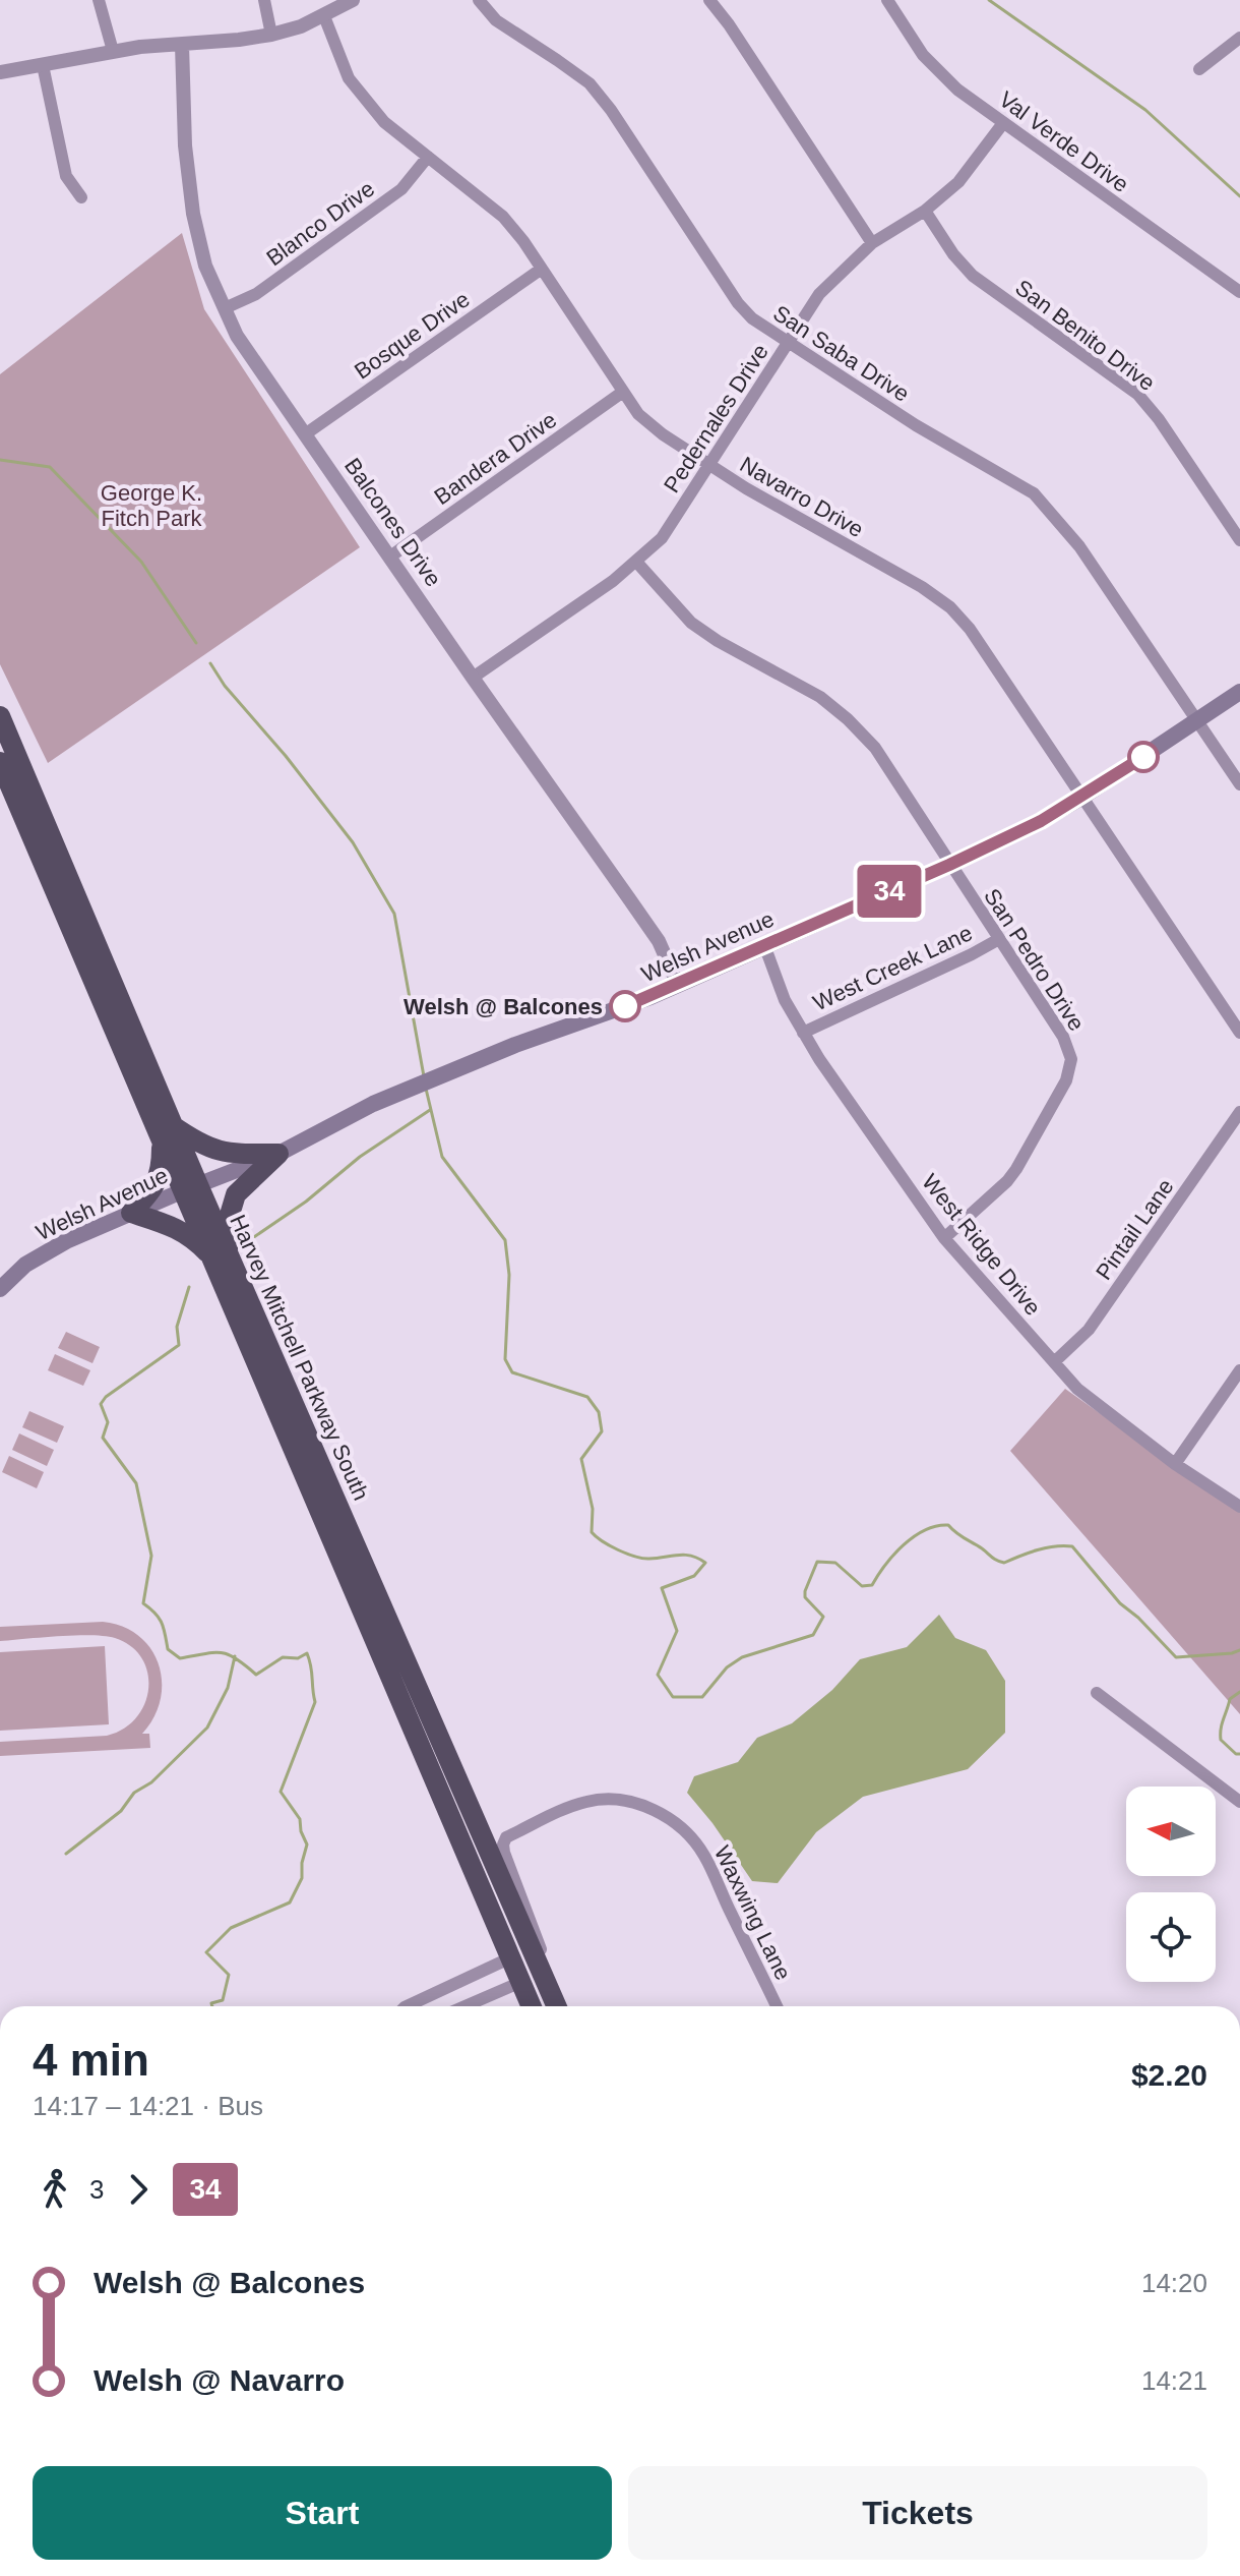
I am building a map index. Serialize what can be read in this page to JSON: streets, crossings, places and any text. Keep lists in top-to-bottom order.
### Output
{
  "streets": {
    "highway": ["Harvey Mitchell Parkway South"],
    "main road": ["Welsh Avenue"],
    "street": [
      "Val Verde Drive",
      "Blanco Drive",
      "Bosque Drive",
      "San Benito Drive",
      "San Saba Drive",
      "Pedernales Drive",
      "Bandera Drive",
      "Navarro Drive",
      "Balcones Drive",
      "San Pedro Drive",
      "West Creek Lane",
      "Pintail Lane",
      "West Ridge Drive",
      "Waxwing Lane"
    ]
  },
  "crossings": [
    ["Val Verde Drive", "Pedernales Drive"],
    ["Blanco Drive", "Navarro Drive"],
    ["Blanco Drive", "Balcones Drive"],
    ["Bosque Drive", "Navarro Drive"],
    ["Bosque Drive", "Balcones Drive"],
    ["San Benito Drive", "Pedernales Drive"],
    ["San Saba Drive", "Pedernales Drive"],
    ["San Saba Drive", "Welsh Avenue"],
    ["Pedernales Drive", "Navarro Drive"],
    ["Pedernales Drive", "Balcones Drive"],
    ["Pedernales Drive", "San Pedro Drive"],
    ["Bandera Drive", "Navarro Drive"],
    ["Bandera Drive", "Balcones Drive"],
    ["Navarro Drive", "Welsh Avenue"],
    ["Balcones Drive", "Welsh Avenue"],
    ["Welsh Avenue", "San Pedro Drive"],
    ["Welsh Avenue", "West Ridge Drive"],
    ["Welsh Avenue", "Harvey Mitchell Parkway South"],
    ["San Pedro Drive", "West Creek Lane"],
    ["San Pedro Drive", "West Ridge Drive"],
    ["West Creek Lane", "West Ridge Drive"],
    ["Pintail Lane", "West Ridge Drive"]
  ],
  "parks": ["George K. Fitch Park"],
  "places": ["Welsh @ Balcones"],
  "lines": ["bus line 34"],
  "north": "left",
  "page": {
    "on_map": "34",
    "heading": ["4 min", "14:17 – 14:21 · Bus", "$2.20"],
    "legs": ["3", "34"],
    "list": [
      {
        "name": "Welsh @ Balcones",
        "value": "14:20"
      },
      {
        "name": "Welsh @ Navarro",
        "value": "14:21"
      }
    ],
    "buttons": ["Start", "Tickets"]
  }
}
